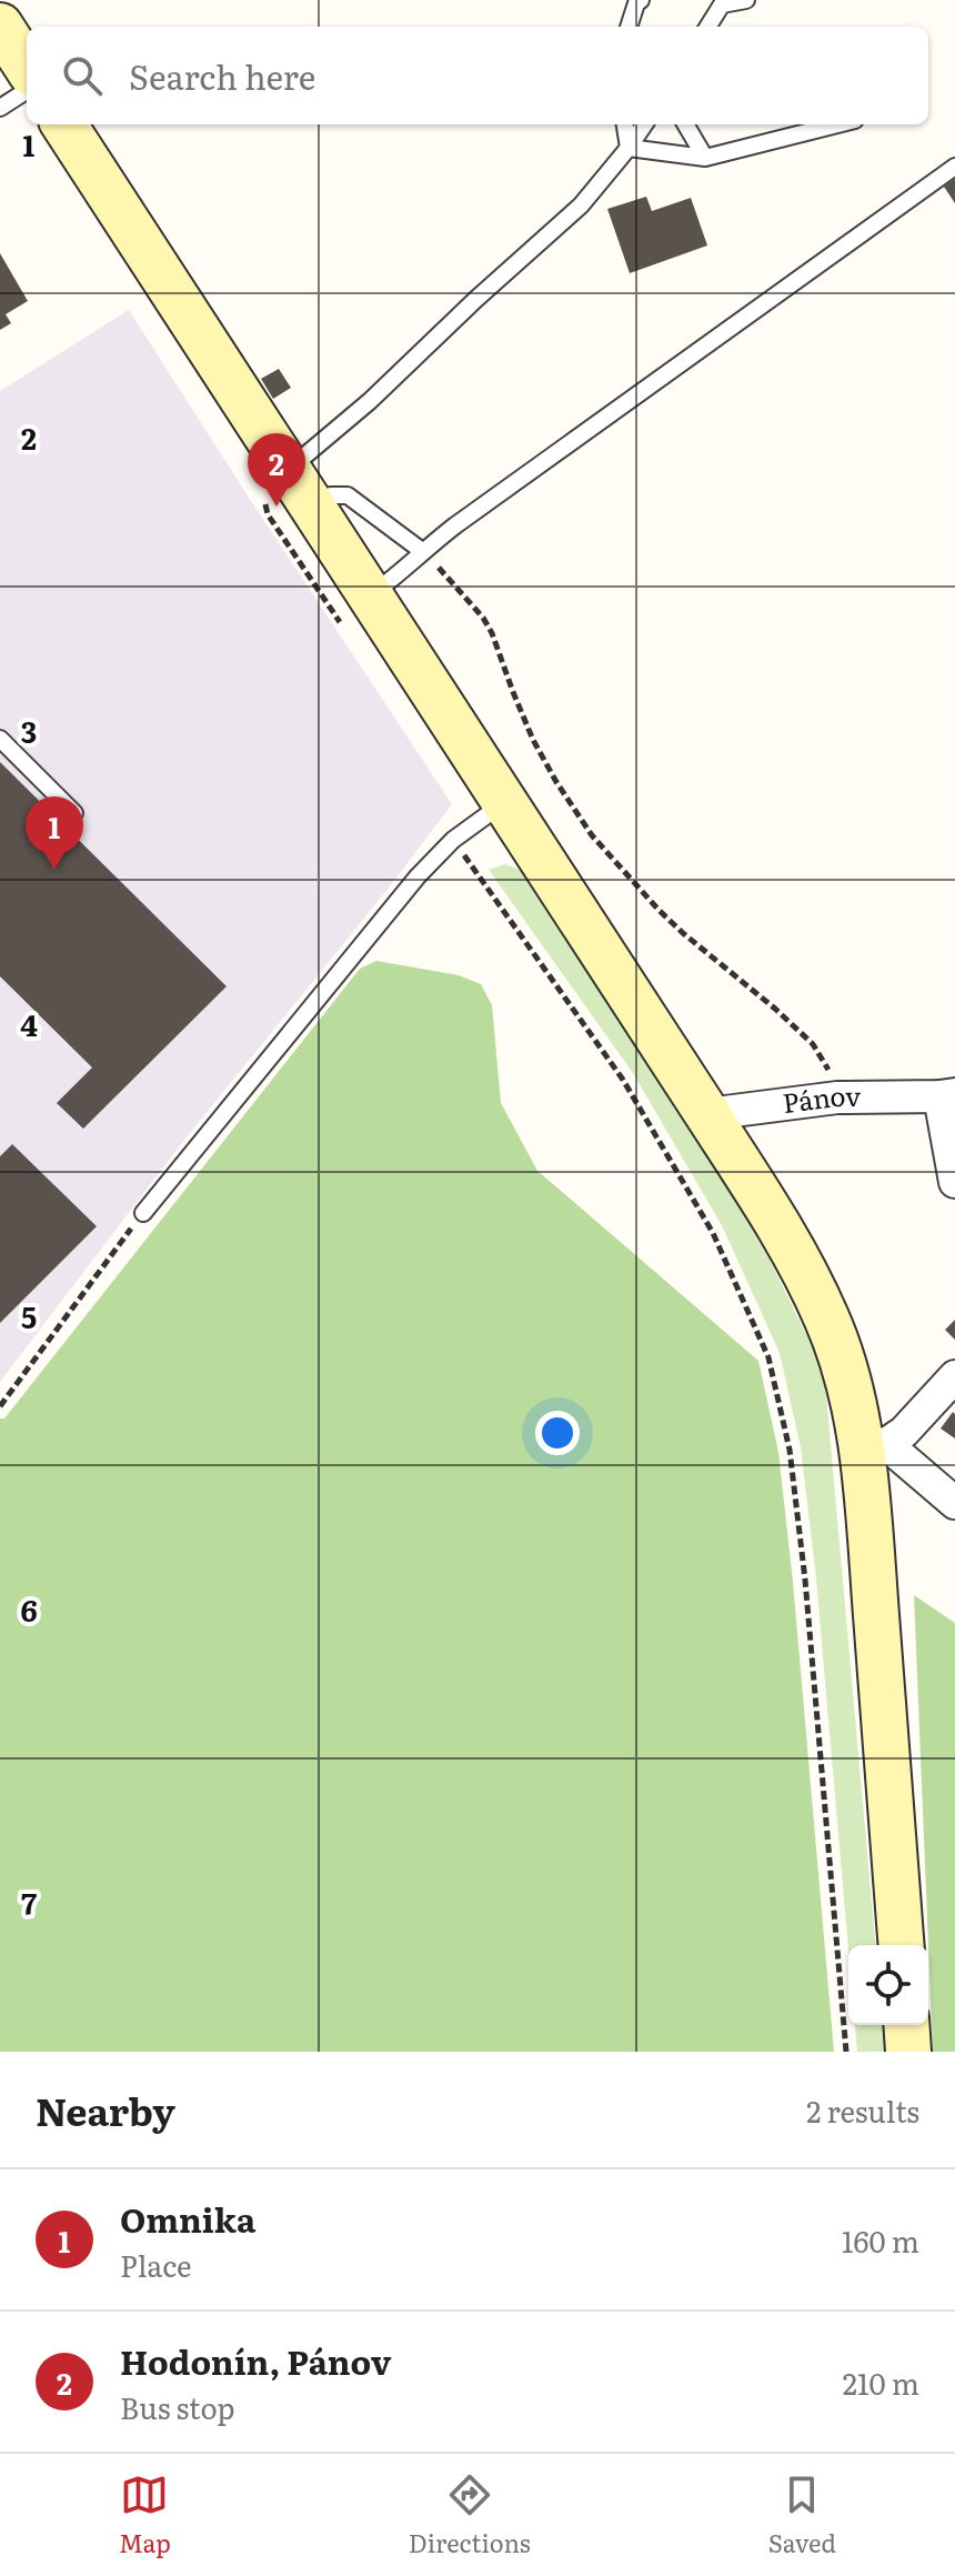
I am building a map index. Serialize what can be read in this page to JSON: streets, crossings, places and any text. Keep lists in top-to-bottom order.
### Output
{
  "streets": {
    "street": ["Pánov"]
  },
  "page": {
    "search": "Search here",
    "pins": ["2", "1"],
    "heading": ["Nearby", "2 results"],
    "list": [
      {
        "mark": "1",
        "name": "Omnika",
        "note": "Place",
        "value": "160 m"
      },
      {
        "mark": "2",
        "name": "Hodonín, Pánov",
        "note": "Bus stop",
        "value": "210 m"
      }
    ],
    "nav": ["Map", "Directions", "Saved"]
  },
  "grid": {
    "rows": [
      "1",
      "2",
      "3",
      "4",
      "5",
      "6",
      "7"
    ]
  }
}
